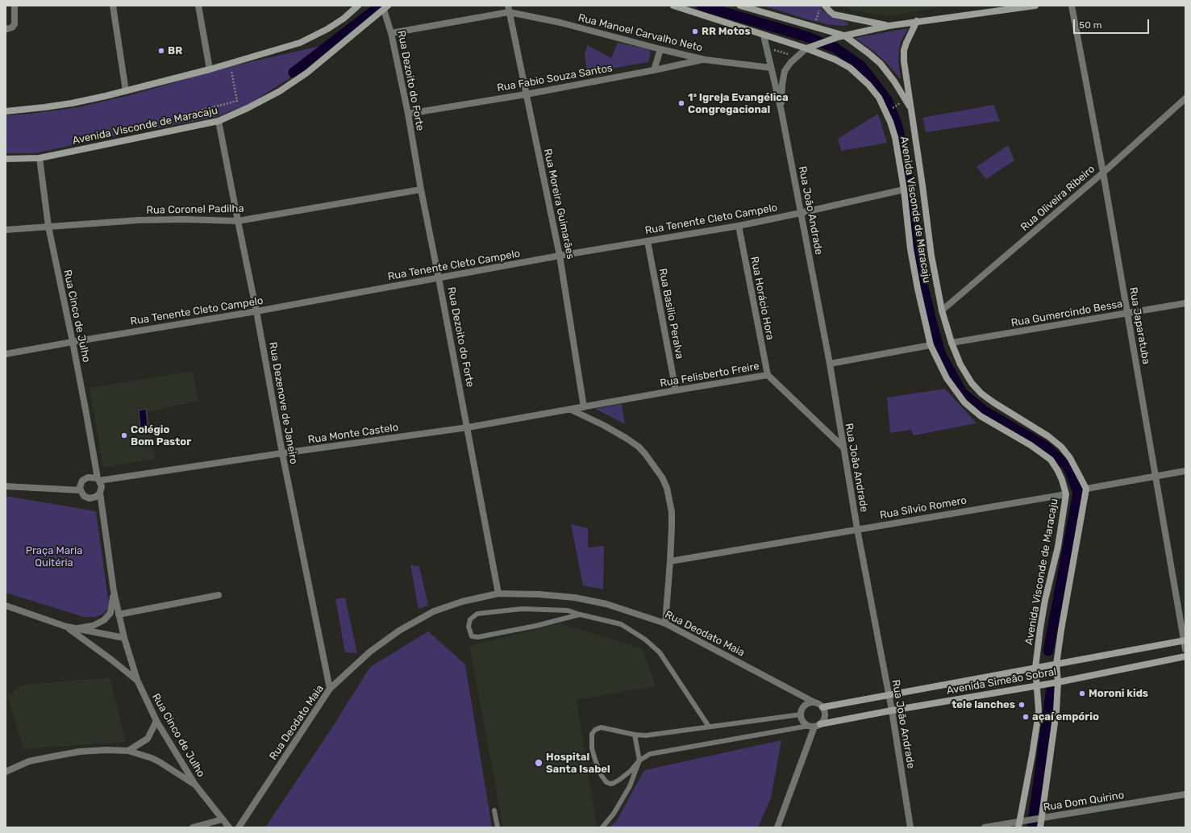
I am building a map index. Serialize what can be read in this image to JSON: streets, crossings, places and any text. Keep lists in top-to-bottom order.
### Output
{
  "streets": {
    "main road": ["Avenida Visconde de Maracaju", "Avenida Simeão Sobral"],
    "street": [
      "Rua Manoel Carvalho Neto",
      "Rua Fabio Souza Santos",
      "Rua Dezoito do Forte",
      "Rua Oliveira Ribeiro",
      "Rua Moreira Guimarães",
      "Rua Coronel Padilha",
      "Rua João Andrade",
      "Rua Tenente Cleto Campelo",
      "Rua Horácio Hora",
      "Rua Basilio Peralva",
      "Rua Gumercindo Bessa",
      "Rua Cinco de Julho",
      "Rua Japaratuba",
      "Rua Felisberto Freire",
      "Rua Dezenove de Janeiro",
      "Rua Monte Castelo",
      "Rua Sílvio Romero",
      "Rua Deodato Maia",
      "Rua Dom Quirino"
    ]
  },
  "crossings": [
    ["Rua Manoel Carvalho Neto", "Rua Fabio Souza Santos"],
    ["Rua Manoel Carvalho Neto", "Rua Dezoito do Forte"],
    ["Rua Manoel Carvalho Neto", "Rua Moreira Guimarães"],
    ["Rua Manoel Carvalho Neto", "Rua João Andrade"],
    ["Rua Fabio Souza Santos", "Rua Dezoito do Forte"],
    ["Rua Fabio Souza Santos", "Rua Moreira Guimarães"],
    ["Rua Dezoito do Forte", "Avenida Visconde de Maracaju"],
    ["Rua Dezoito do Forte", "Rua Coronel Padilha"],
    ["Rua Dezoito do Forte", "Rua Tenente Cleto Campelo"],
    ["Rua Dezoito do Forte", "Rua Monte Castelo"],
    ["Rua Dezoito do Forte", "Rua Deodato Maia"],
    ["Avenida Visconde de Maracaju", "Rua Oliveira Ribeiro"],
    ["Avenida Visconde de Maracaju", "Rua João Andrade"],
    ["Avenida Visconde de Maracaju", "Rua Tenente Cleto Campelo"],
    ["Avenida Visconde de Maracaju", "Rua Gumercindo Bessa"],
    ["Avenida Visconde de Maracaju", "Rua Cinco de Julho"],
    ["Avenida Visconde de Maracaju", "Rua Dezenove de Janeiro"],
    ["Avenida Visconde de Maracaju", "Rua Sílvio Romero"],
    ["Avenida Visconde de Maracaju", "Avenida Simeão Sobral"],
    ["Avenida Visconde de Maracaju", "Rua Dom Quirino"],
    ["Rua Oliveira Ribeiro", "Rua Japaratuba"],
    ["Rua Moreira Guimarães", "Rua Tenente Cleto Campelo"],
    ["Rua Moreira Guimarães", "Rua Felisberto Freire"],
    ["Rua Coronel Padilha", "Rua Cinco de Julho"],
    ["Rua Coronel Padilha", "Rua Dezenove de Janeiro"],
    ["Rua João Andrade", "Rua Tenente Cleto Campelo"],
    ["Rua João Andrade", "Rua Felisberto Freire"],
    ["Rua João Andrade", "Rua Sílvio Romero"],
    ["Rua João Andrade", "Avenida Simeão Sobral"],
    ["Rua Tenente Cleto Campelo", "Rua Horácio Hora"],
    ["Rua Tenente Cleto Campelo", "Rua Basilio Peralva"],
    ["Rua Tenente Cleto Campelo", "Rua Cinco de Julho"],
    ["Rua Tenente Cleto Campelo", "Rua Dezenove de Janeiro"],
    ["Rua Horácio Hora", "Rua Felisberto Freire"],
    ["Rua Basilio Peralva", "Rua Felisberto Freire"],
    ["Rua Gumercindo Bessa", "Rua Japaratuba"],
    ["Rua Cinco de Julho", "Rua Monte Castelo"],
    ["Rua Japaratuba", "Avenida Simeão Sobral"],
    ["Rua Felisberto Freire", "Rua Monte Castelo"],
    ["Rua Dezenove de Janeiro", "Rua Monte Castelo"],
    ["Rua Dezenove de Janeiro", "Rua Deodato Maia"],
    ["Rua Deodato Maia", "Avenida Simeão Sobral"]
  ],
  "parks": ["Praça Maria Quitéria"],
  "places": [
    "RR Motos",
    "BR",
    "1ª Igreja Evangélica Congregacional",
    "Colégio Bom Pastor",
    "Moroni kids",
    "tele lanches",
    "açaí empório",
    "Hospital Santa Isabel"
  ],
  "scale_bar": "50 m"
}
